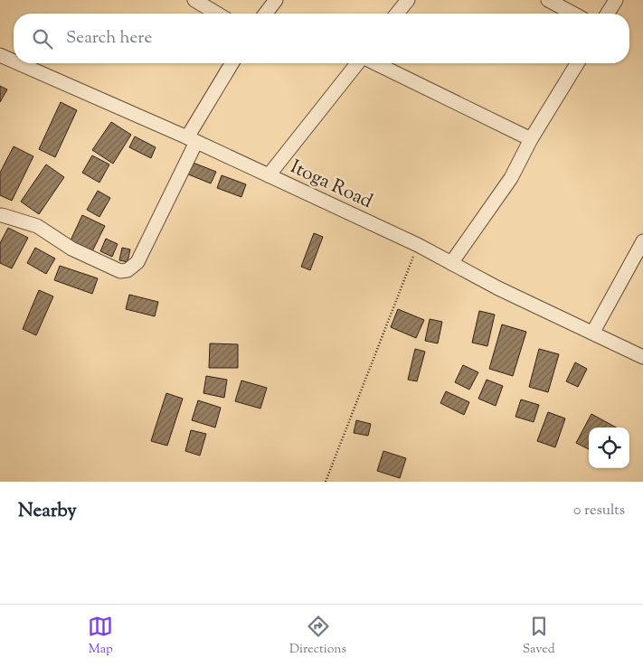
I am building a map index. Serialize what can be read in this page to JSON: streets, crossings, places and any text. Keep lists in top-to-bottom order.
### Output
{
  "streets": {
    "street": ["Itoga Road"]
  },
  "page": {
    "search": "Search here",
    "heading": ["Nearby", "0 results"],
    "nav": ["Map", "Directions", "Saved"]
  }
}
